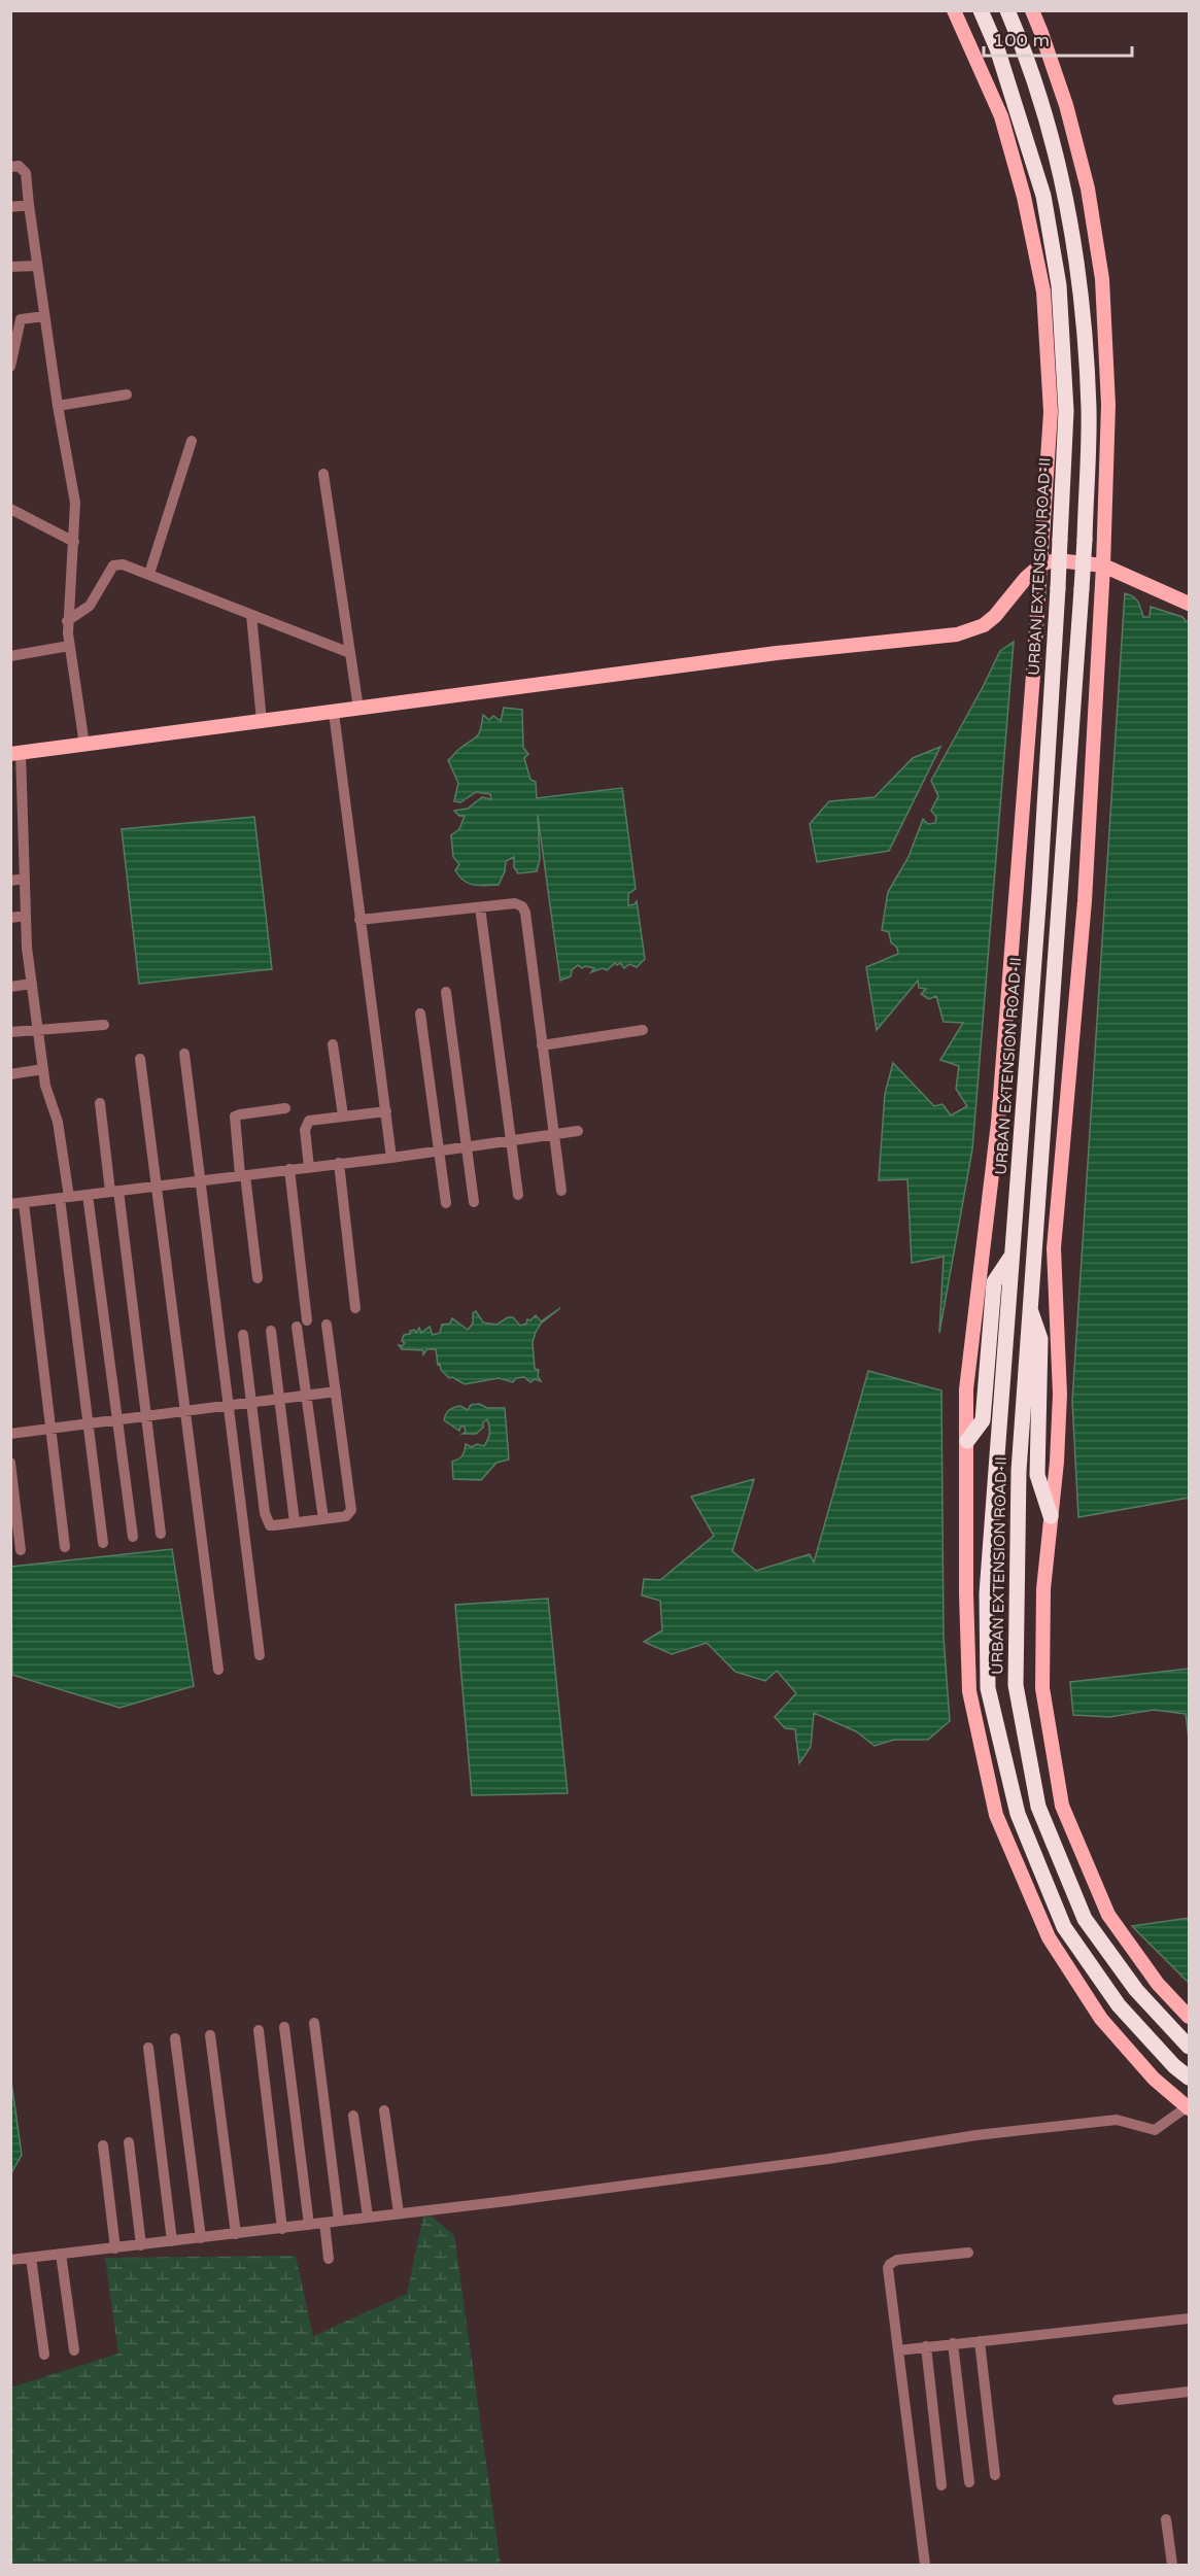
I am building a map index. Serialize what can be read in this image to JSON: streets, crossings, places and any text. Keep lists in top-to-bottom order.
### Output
{
  "streets": {
    "highway": ["URBAN EXTENSION ROAD-II"]
  },
  "scale_bar": "100 m"
}
